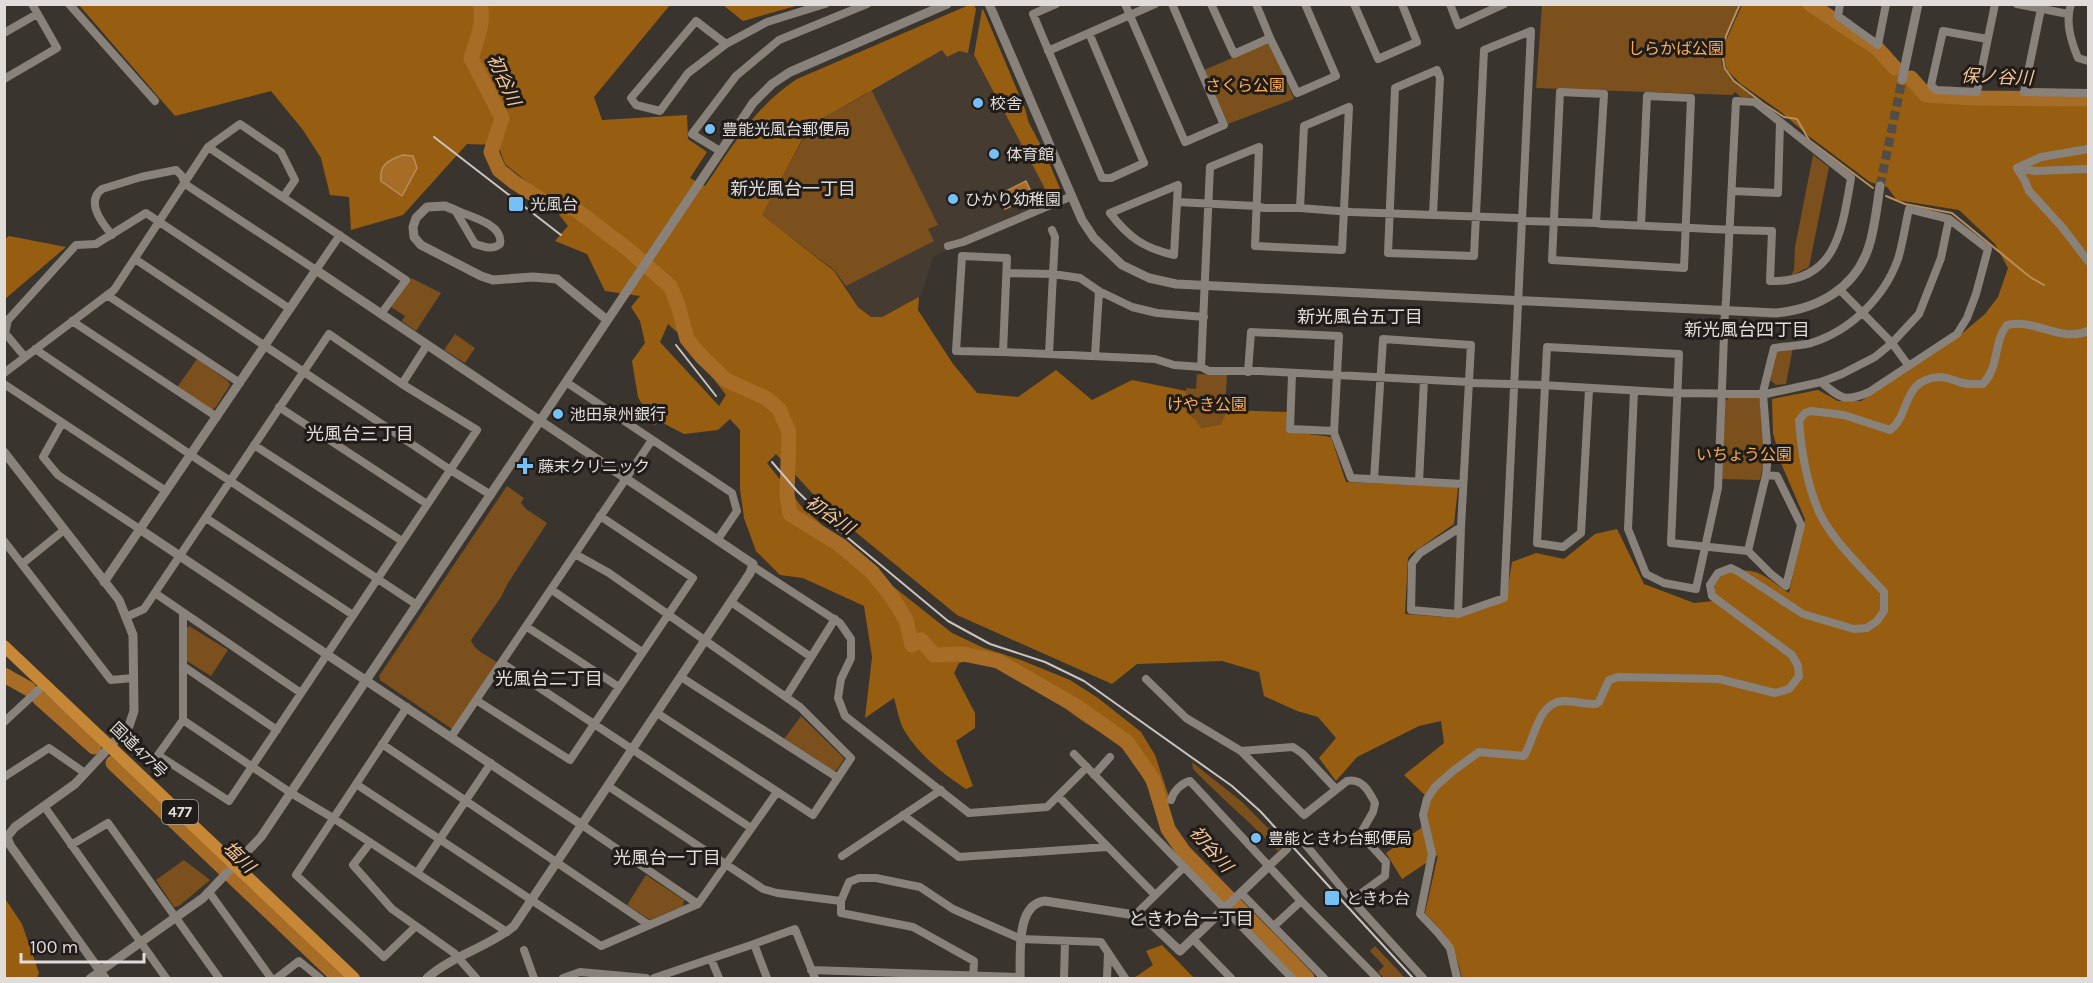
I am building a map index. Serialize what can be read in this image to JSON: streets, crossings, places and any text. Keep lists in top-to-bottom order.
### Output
{
  "streets": {
    "highway": ["国道477号", "477"]
  },
  "districts": [
    "新光風台一丁目",
    "新光風台五丁目",
    "新光風台四丁目",
    "光風台三丁目",
    "光風台二丁目",
    "光風台一丁目",
    "ときわ台一丁目"
  ],
  "water": ["保ノ谷川", "初谷川", "塩川"],
  "parks": [
    "しらかば公園",
    "さくら公園",
    "けやき公園",
    "いちょう公園"
  ],
  "places": {
    "other": [
      "校舎",
      "豊能光風台郵便局",
      "体育館",
      "ひかり幼稚園",
      "池田泉州銀行",
      "豊能ときわ台郵便局"
    ],
    "transit": ["光風台", "ときわ台"],
    "health": ["藤末クリニック"]
  },
  "scale_bar": "100 m"
}
